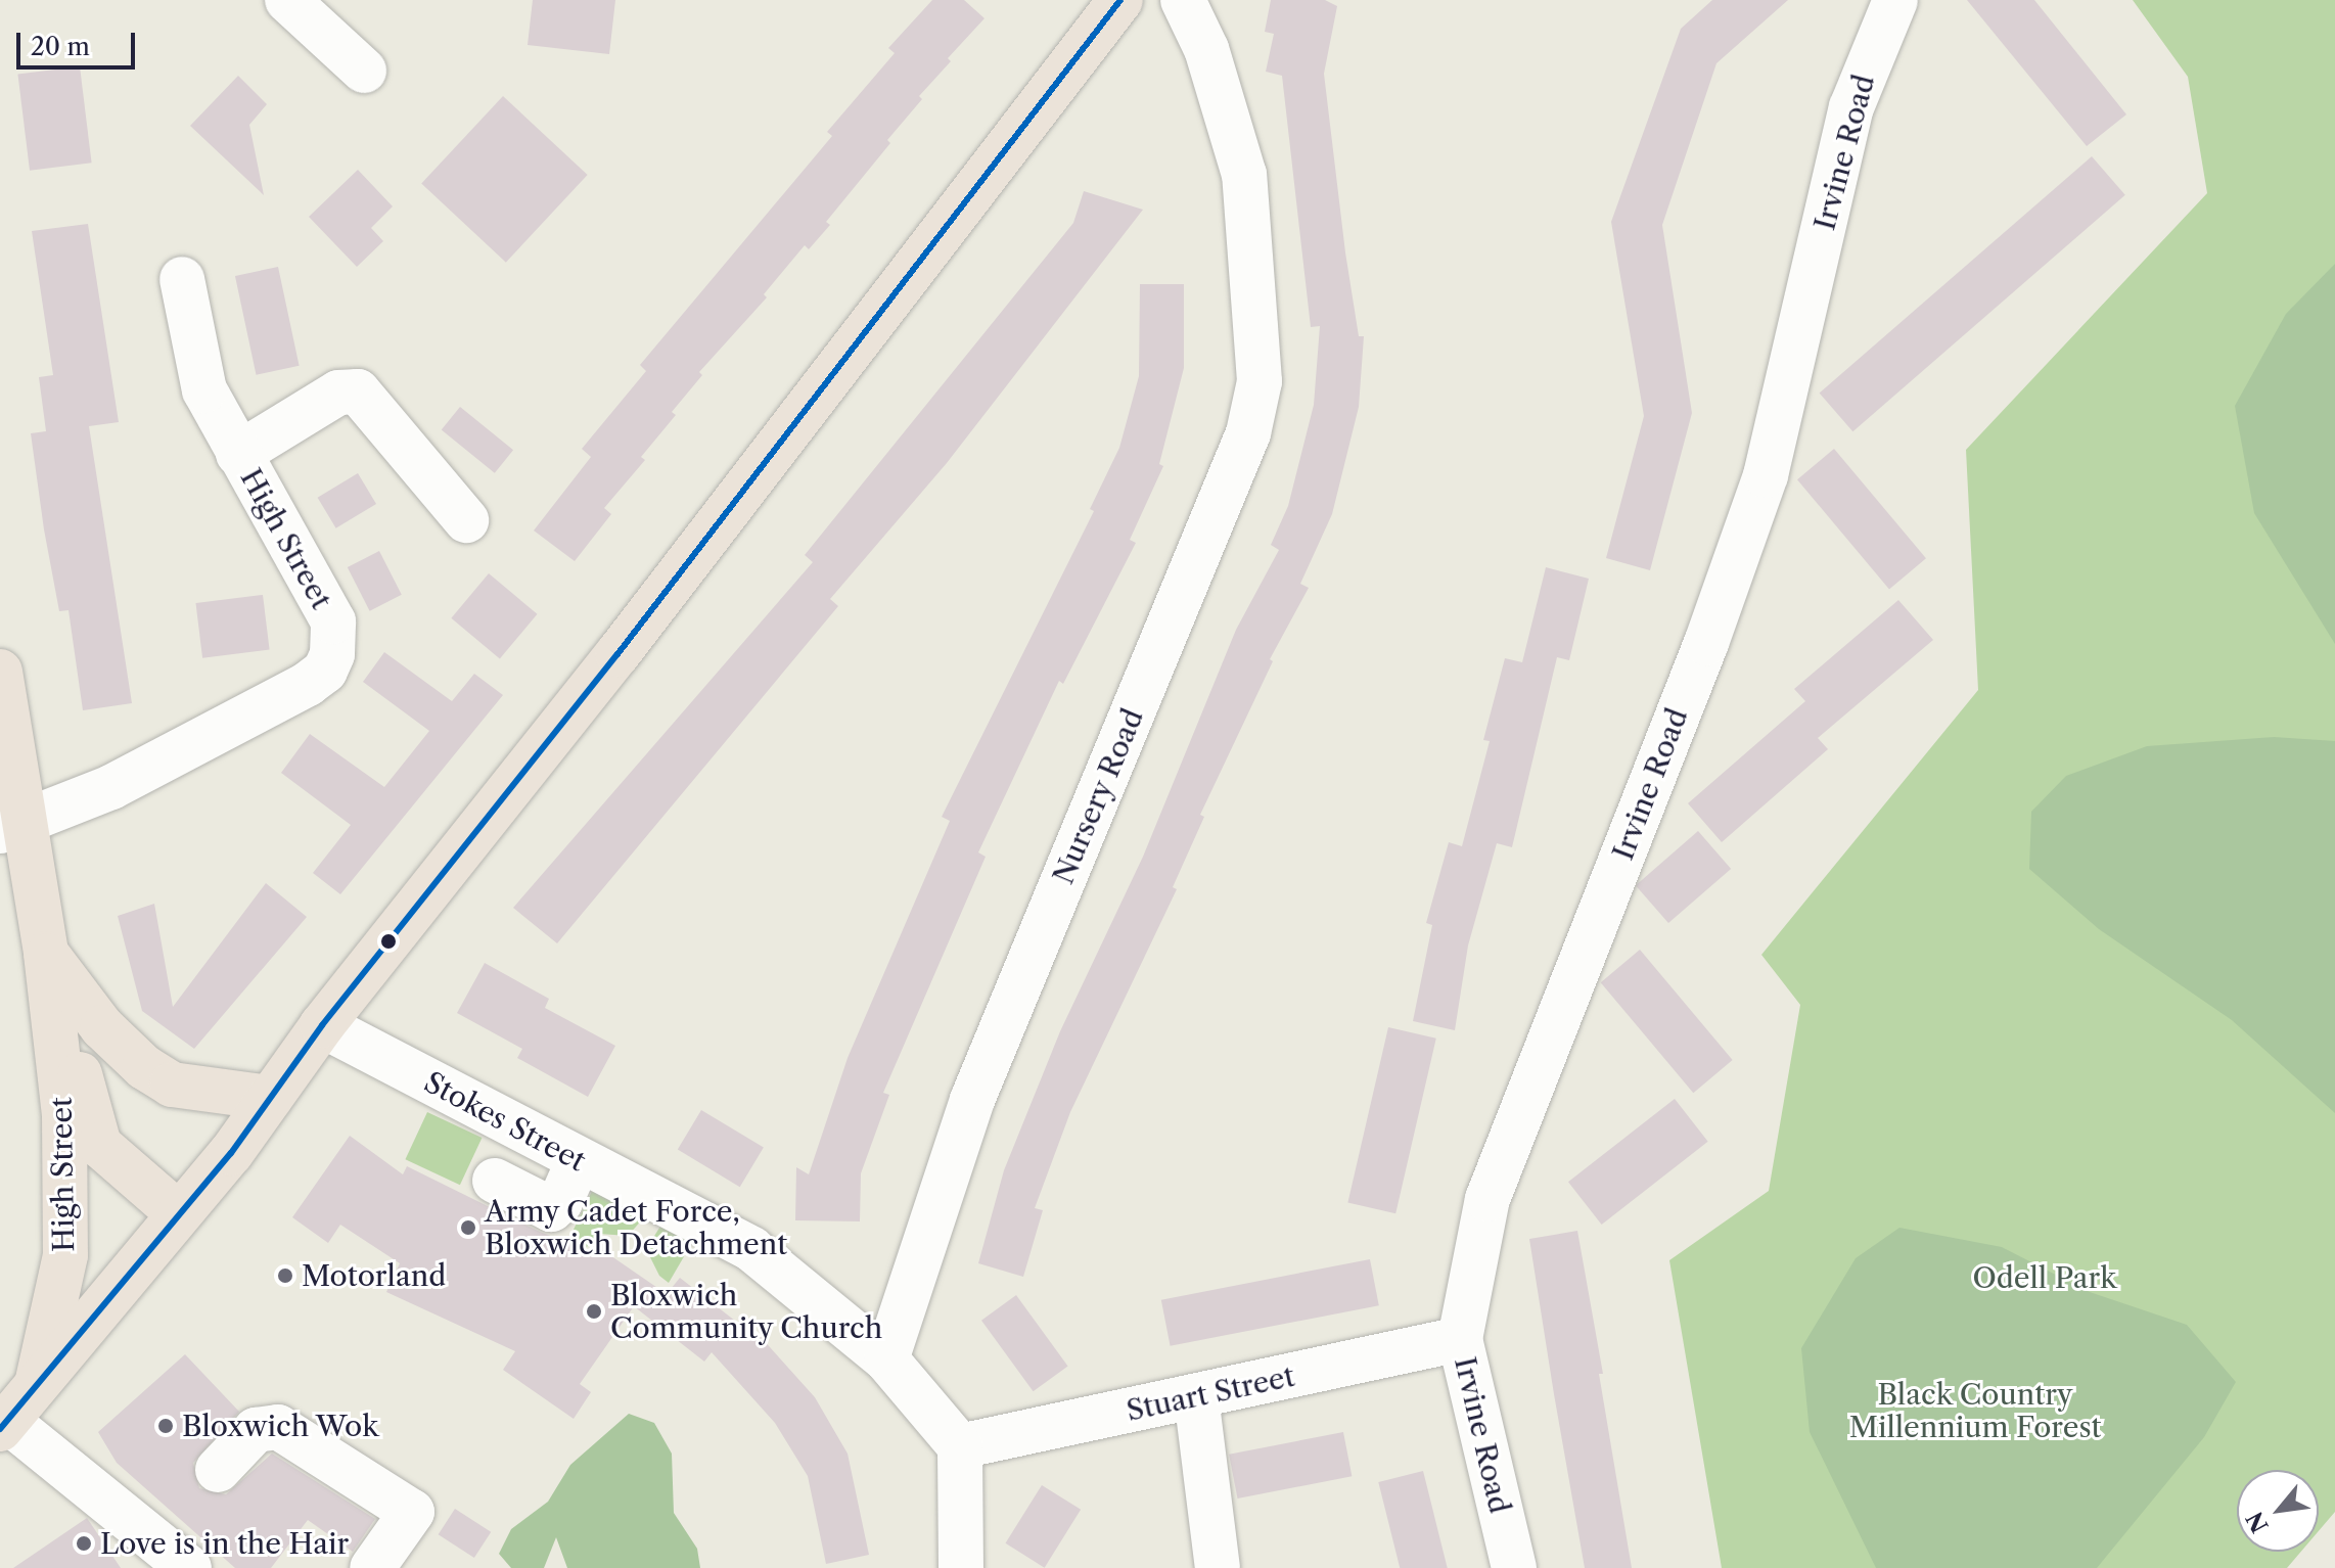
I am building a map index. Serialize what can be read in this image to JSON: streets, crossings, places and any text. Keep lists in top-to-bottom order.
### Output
{
  "streets": {
    "main road": ["High Street"],
    "street": [
      "Irvine Road",
      "Nursery Road",
      "Stokes Street",
      "Stuart Street"
    ]
  },
  "crossings": [
    ["Irvine Road", "Stuart Street"],
    ["Nursery Road", "Stokes Street"]
  ],
  "parks": ["Odell Park", "Black Country Millennium Forest"],
  "places": [
    "Army Cadet Force, Bloxwich Detachment",
    "Motorland",
    "Bloxwich Community Church",
    "Bloxwich Wok",
    "Love is in the Hair"
  ],
  "scale_bar": "20 m",
  "north": "bottom left"
}
